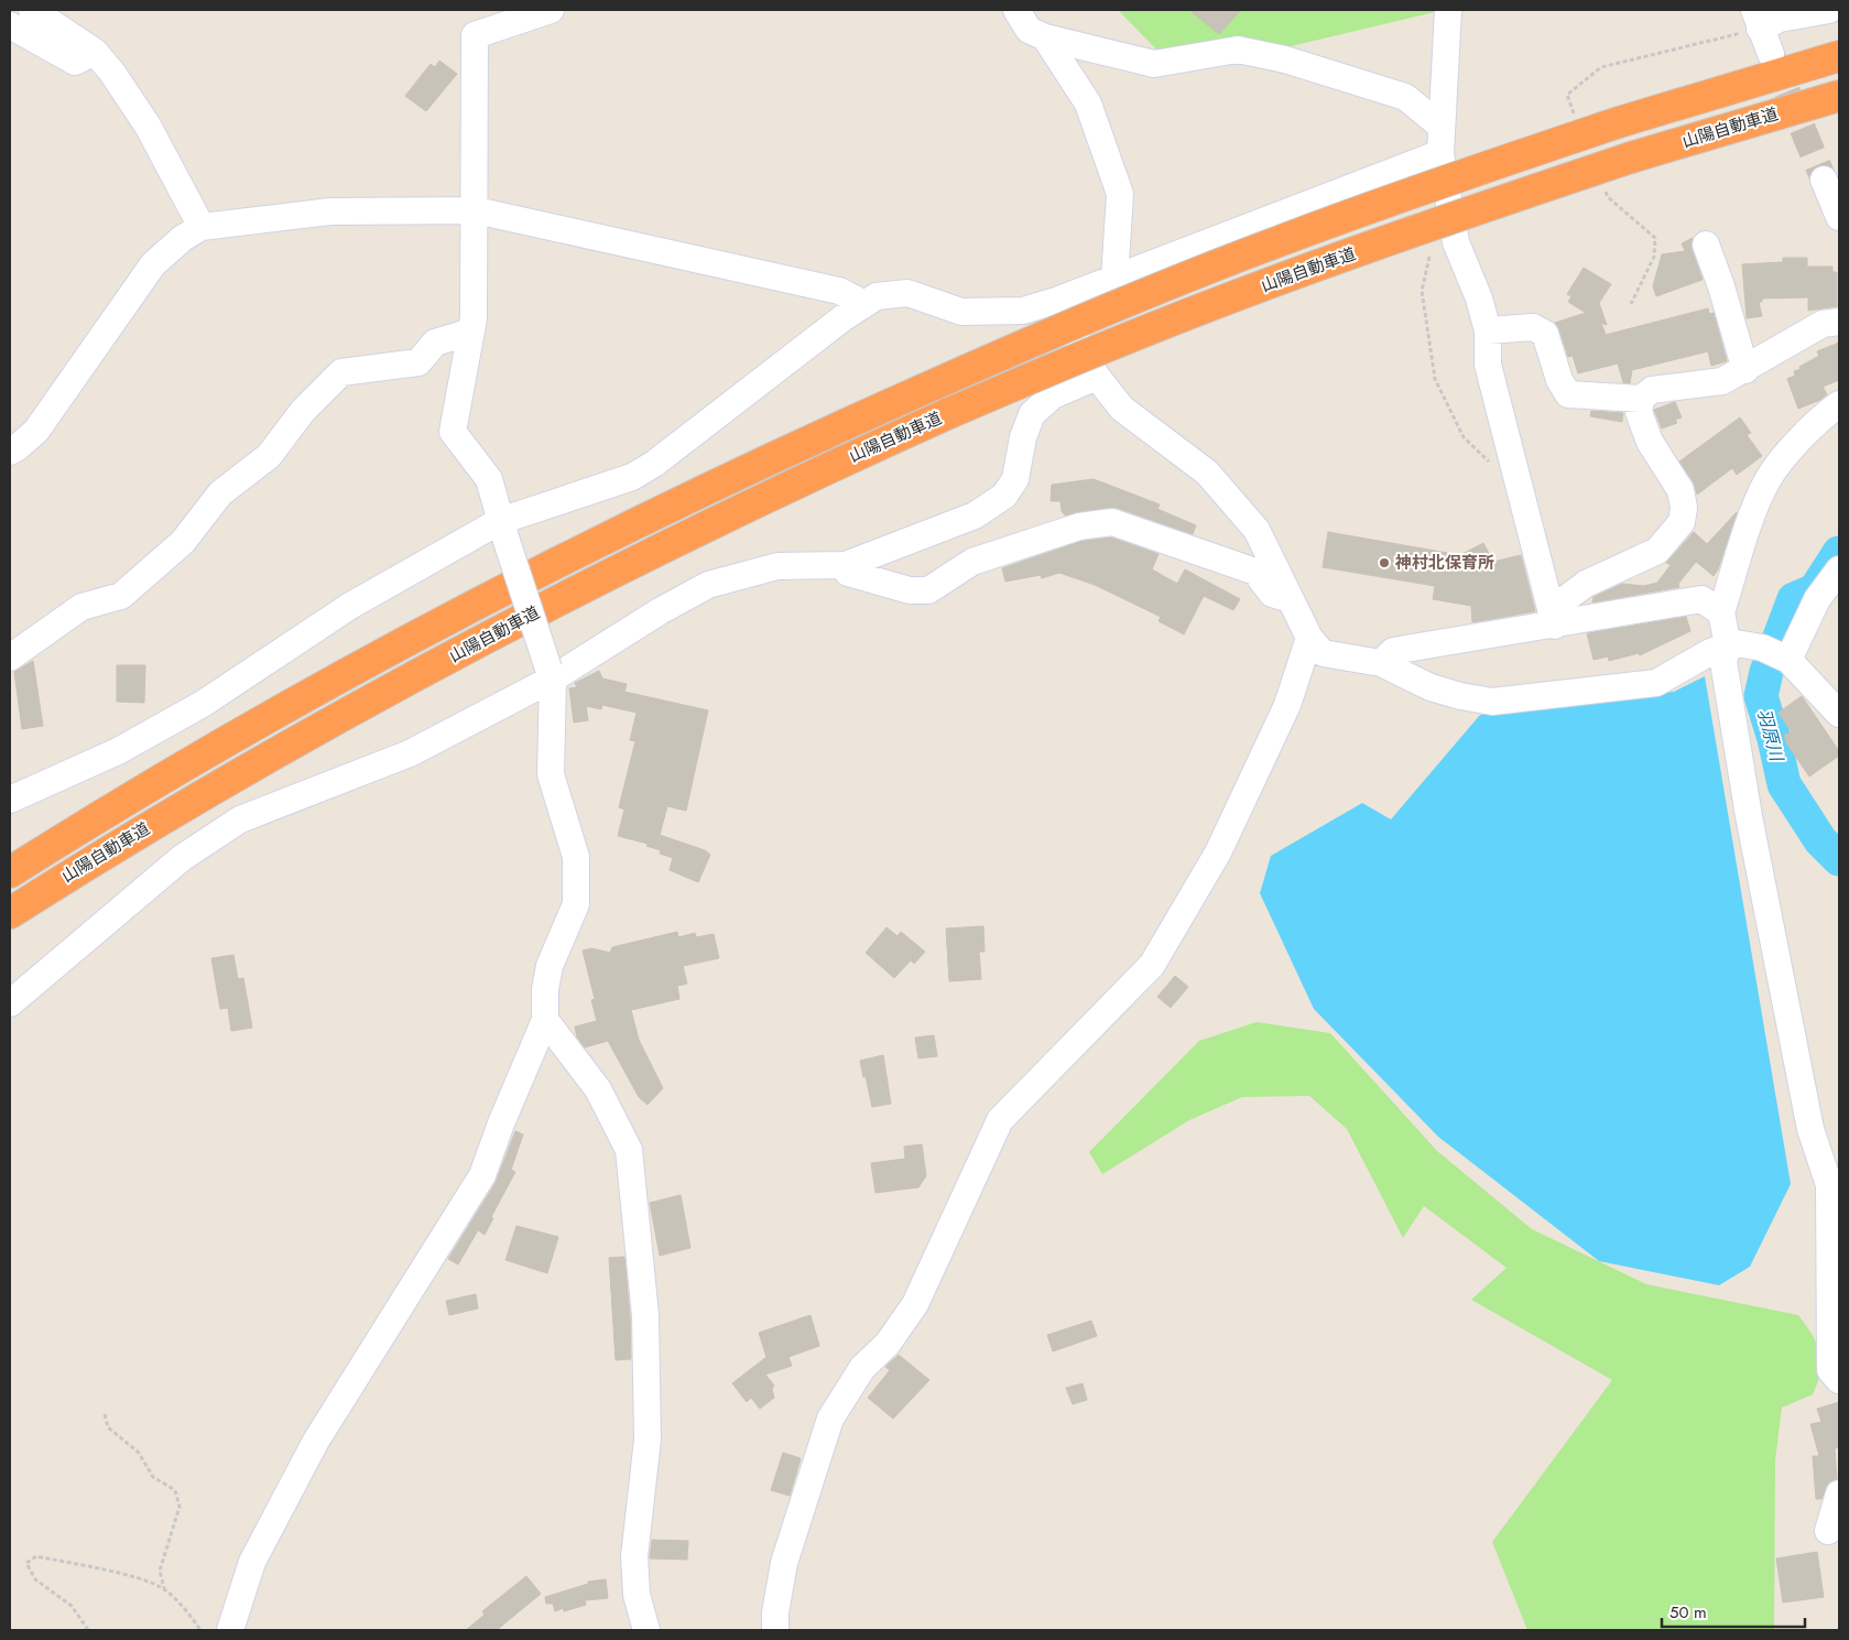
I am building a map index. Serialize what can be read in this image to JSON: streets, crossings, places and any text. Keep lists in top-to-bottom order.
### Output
{
  "streets": {
    "highway": ["山陽自動車道"]
  },
  "water": ["羽原川"],
  "places": ["神村北保育所"],
  "scale_bar": "50 m"
}
